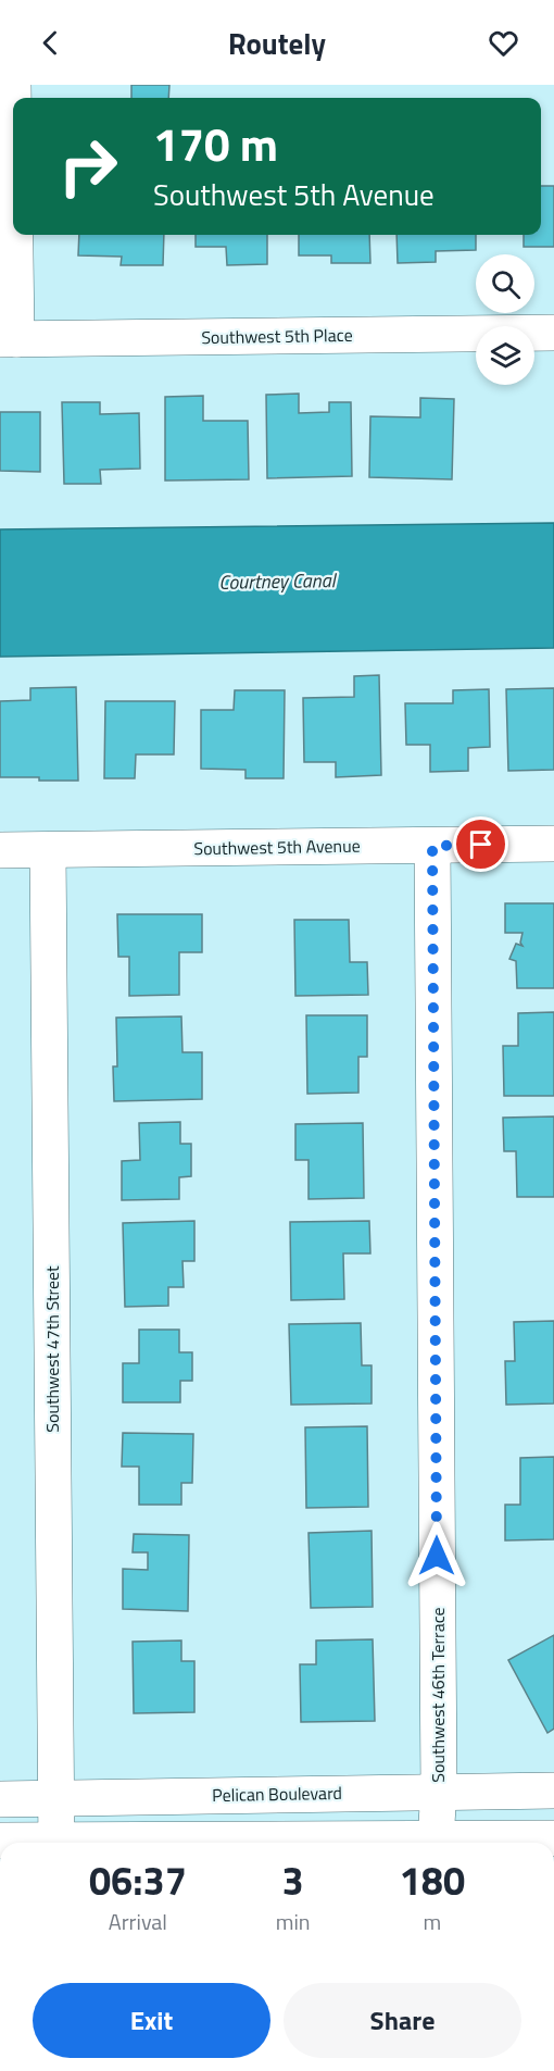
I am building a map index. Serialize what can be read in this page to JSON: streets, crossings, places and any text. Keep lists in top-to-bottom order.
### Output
{
  "streets": {
    "street": [
      "Southwest 5th Place",
      "Southwest 5th Avenue",
      "Southwest 47th Street",
      "Southwest 46th Terrace",
      "Pelican Boulevard"
    ]
  },
  "crossings": [
    ["Southwest 5th Avenue", "Southwest 47th Street"],
    ["Southwest 5th Avenue", "Southwest 46th Terrace"],
    ["Southwest 47th Street", "Pelican Boulevard"],
    ["Southwest 46th Terrace", "Pelican Boulevard"]
  ],
  "water": ["Courtney Canal"],
  "page": {
    "header": "Routely",
    "turn": ["170 m", "Southwest 5th Avenue"],
    "eta": [
      "06:37",
      "Arrival",
      "3",
      "min",
      "180",
      "m"
    ],
    "buttons": ["Exit", "Share"]
  }
}
